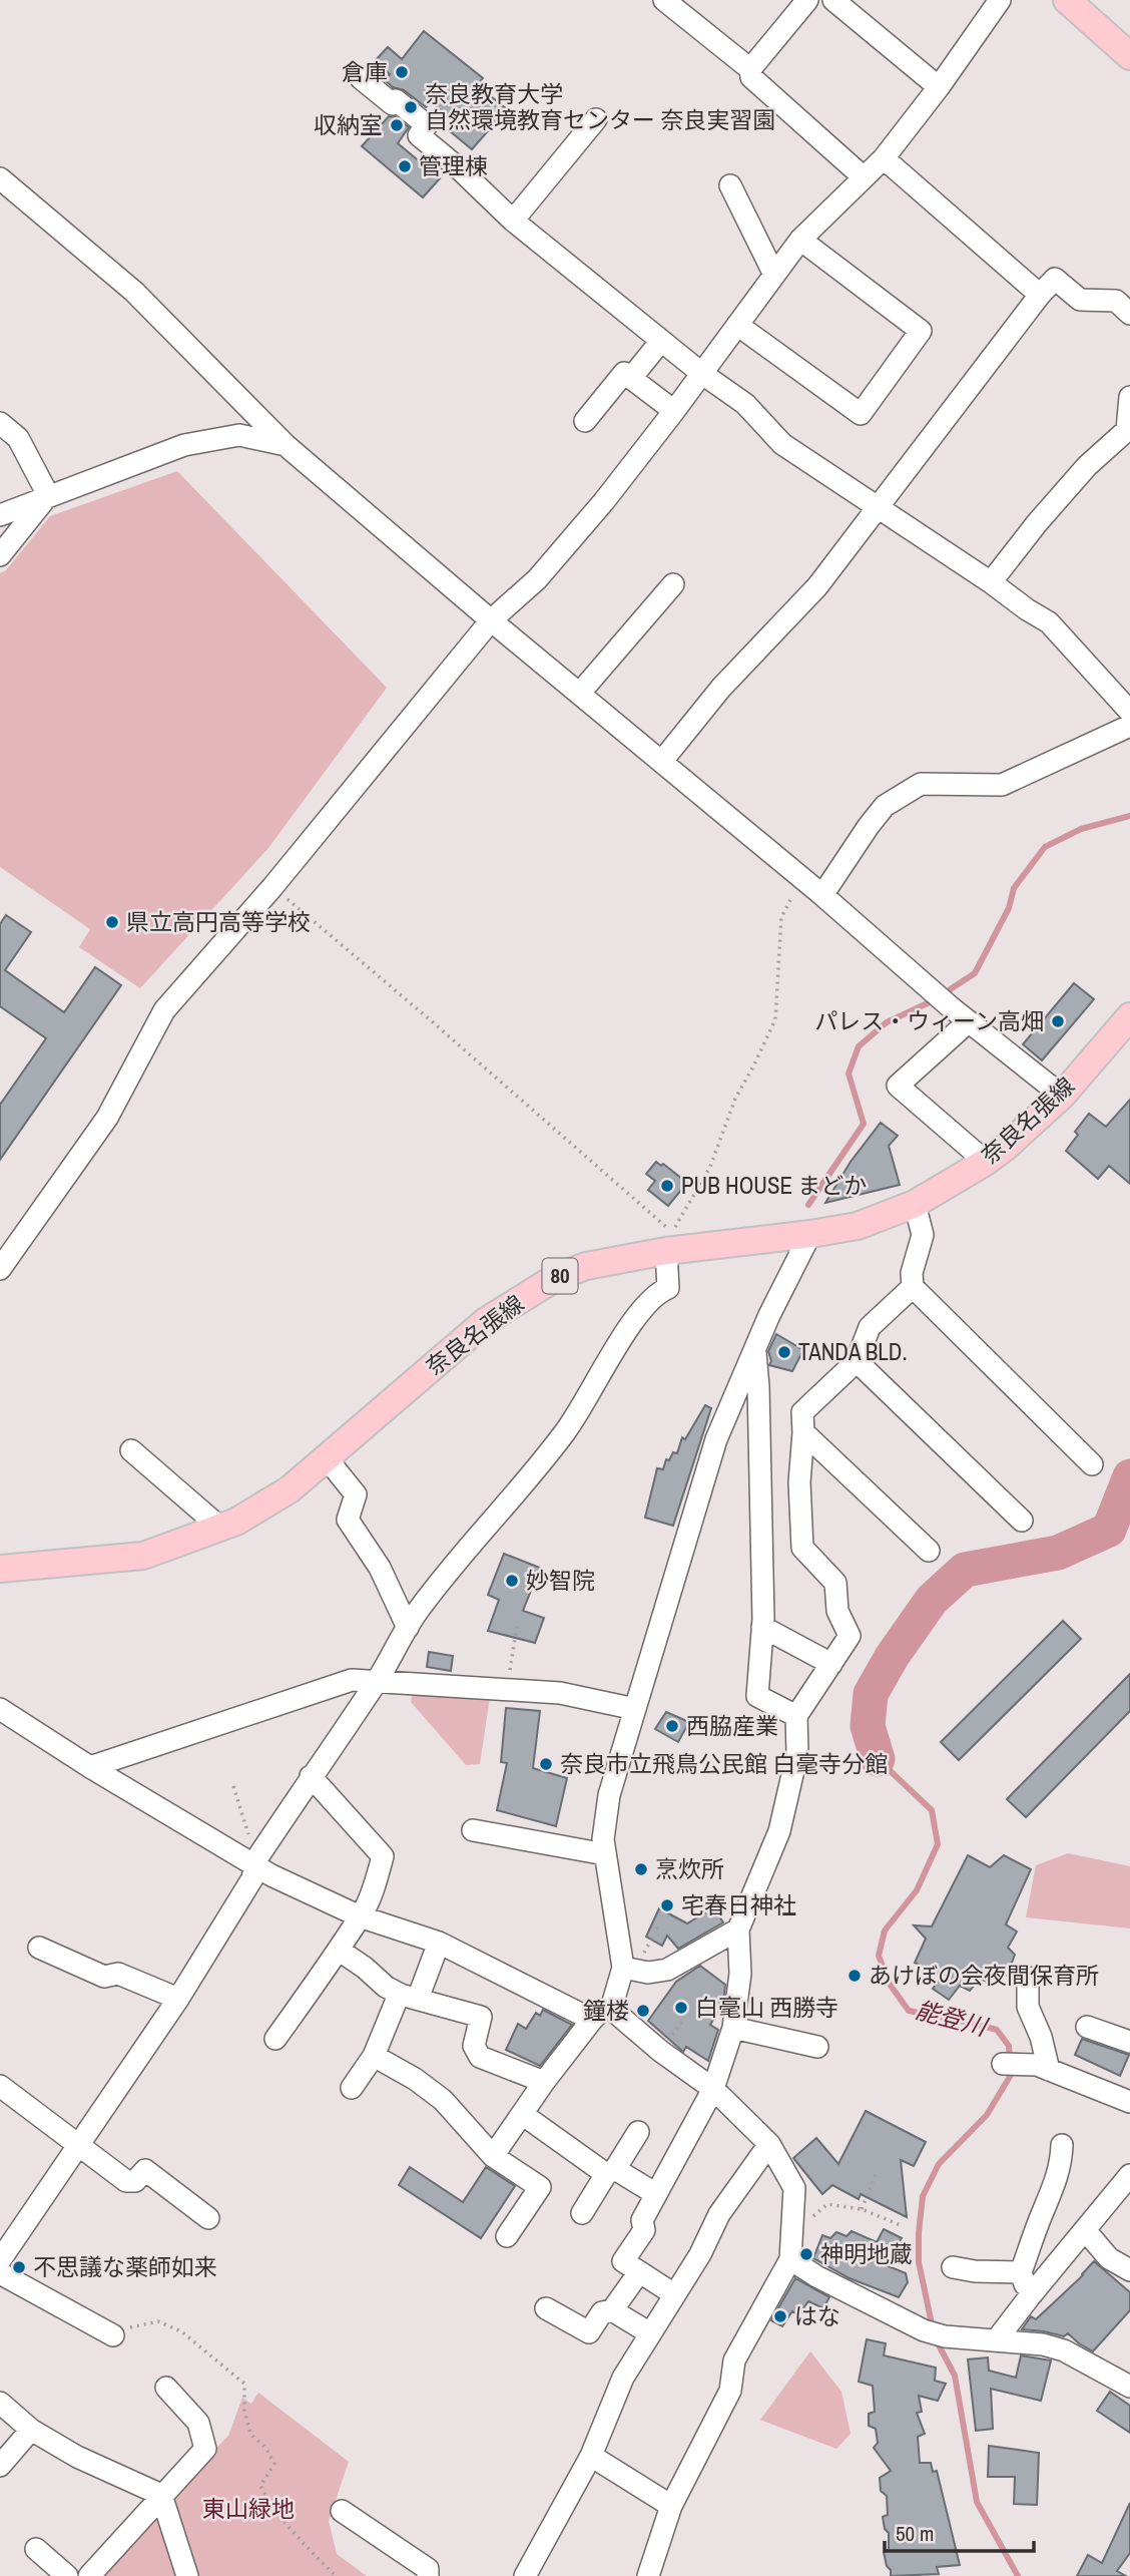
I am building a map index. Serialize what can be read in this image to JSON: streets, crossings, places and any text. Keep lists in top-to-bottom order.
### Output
{
  "streets": {
    "main road": ["奈良名張線", "80"]
  },
  "water": ["能登川"],
  "parks": ["東山緑地"],
  "places": [
    "倉庫",
    "奈良教育大学 自然環境教育センター 奈良実習園",
    "収納室",
    "管理棟",
    "県立高円高等学校",
    "パレス・ウィーン高畑",
    "PUB HOUSE まどか",
    "TANDA BLD.",
    "妙智院",
    "西脇産業",
    "奈良市立飛鳥公民館 白毫寺分館",
    "烹炊所",
    "宅春日神社",
    "あけぼの会夜間保育所",
    "白毫山 西勝寺",
    "鐘楼",
    "神明地蔵",
    "不思議な薬師如来",
    "はな"
  ],
  "scale_bar": "50 m"
}
